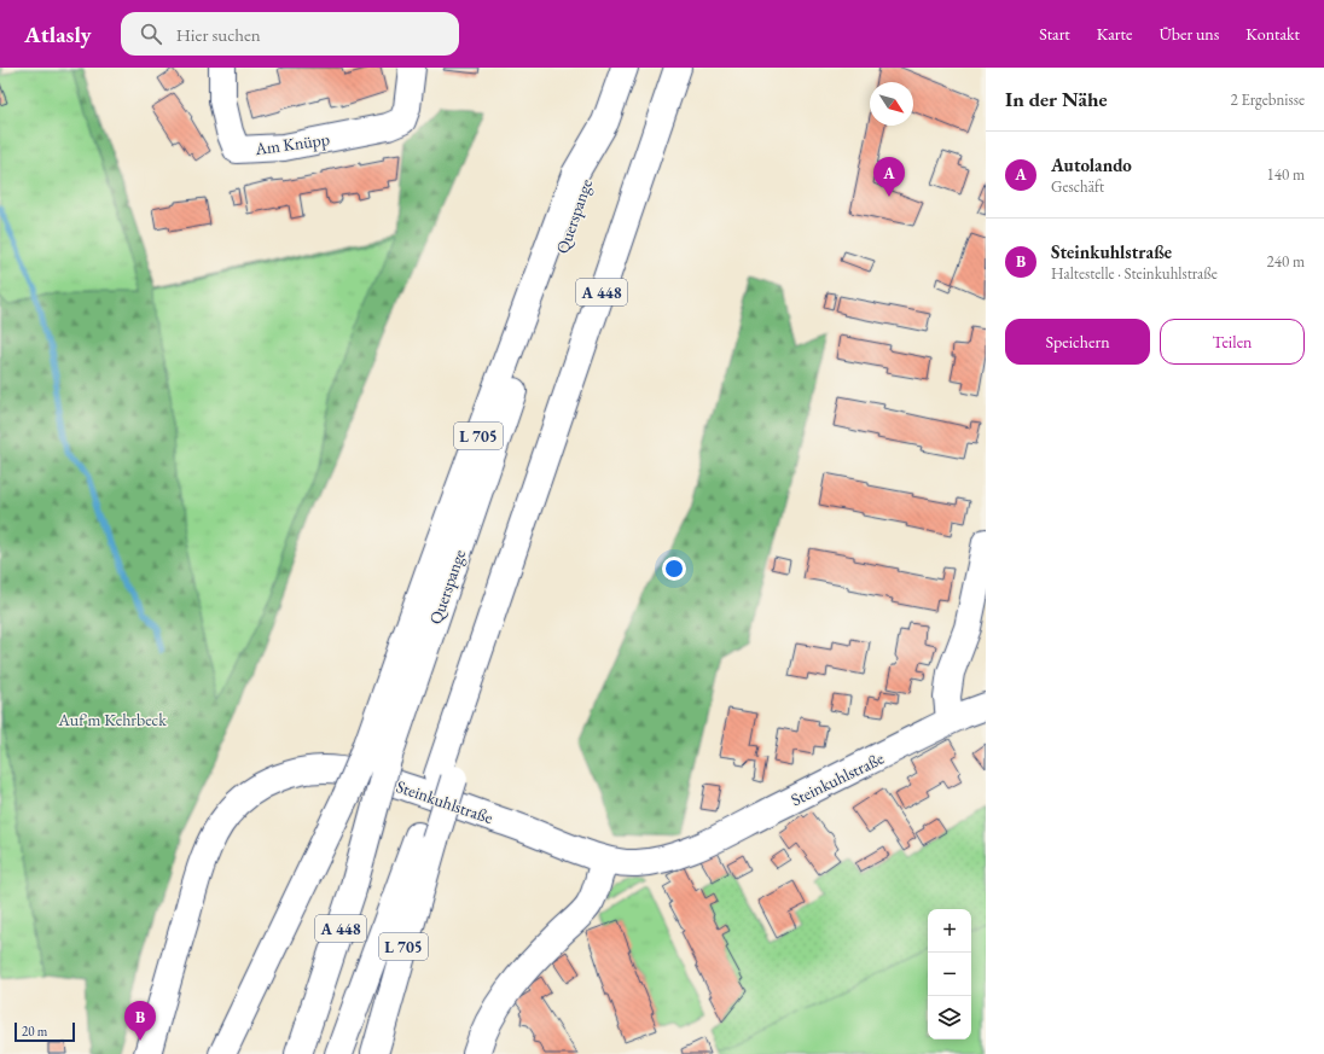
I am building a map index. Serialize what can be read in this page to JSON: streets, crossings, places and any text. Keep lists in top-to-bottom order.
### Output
{
  "streets": {
    "main road": [
      "Am Knüpp",
      "A 448",
      "L 705",
      "Steinkuhlstraße"
    ]
  },
  "crossings": [
    ["A 448", "L 705"]
  ],
  "parks": ["Auf'm Kehrbeck"],
  "scale_bar": "20 m",
  "north": "bottom right",
  "page": {
    "header": "Atlasly",
    "search": "Hier suchen",
    "nav": [
      "Start",
      "Karte",
      "Über uns",
      "Kontakt"
    ],
    "heading": ["In der Nähe", "2 Ergebnisse"],
    "list": [
      {
        "mark": "A",
        "name": "Autolando",
        "note": "Geschäft",
        "value": "140 m"
      },
      {
        "mark": "B",
        "name": "Steinkuhlstraße",
        "note": "Haltestelle · Steinkuhlstraße",
        "value": "240 m"
      }
    ],
    "pins": ["A", "B"],
    "buttons": ["Speichern", "Teilen"],
    "map_buttons": ["+", "−"],
    "scale": "20 m"
  }
}
